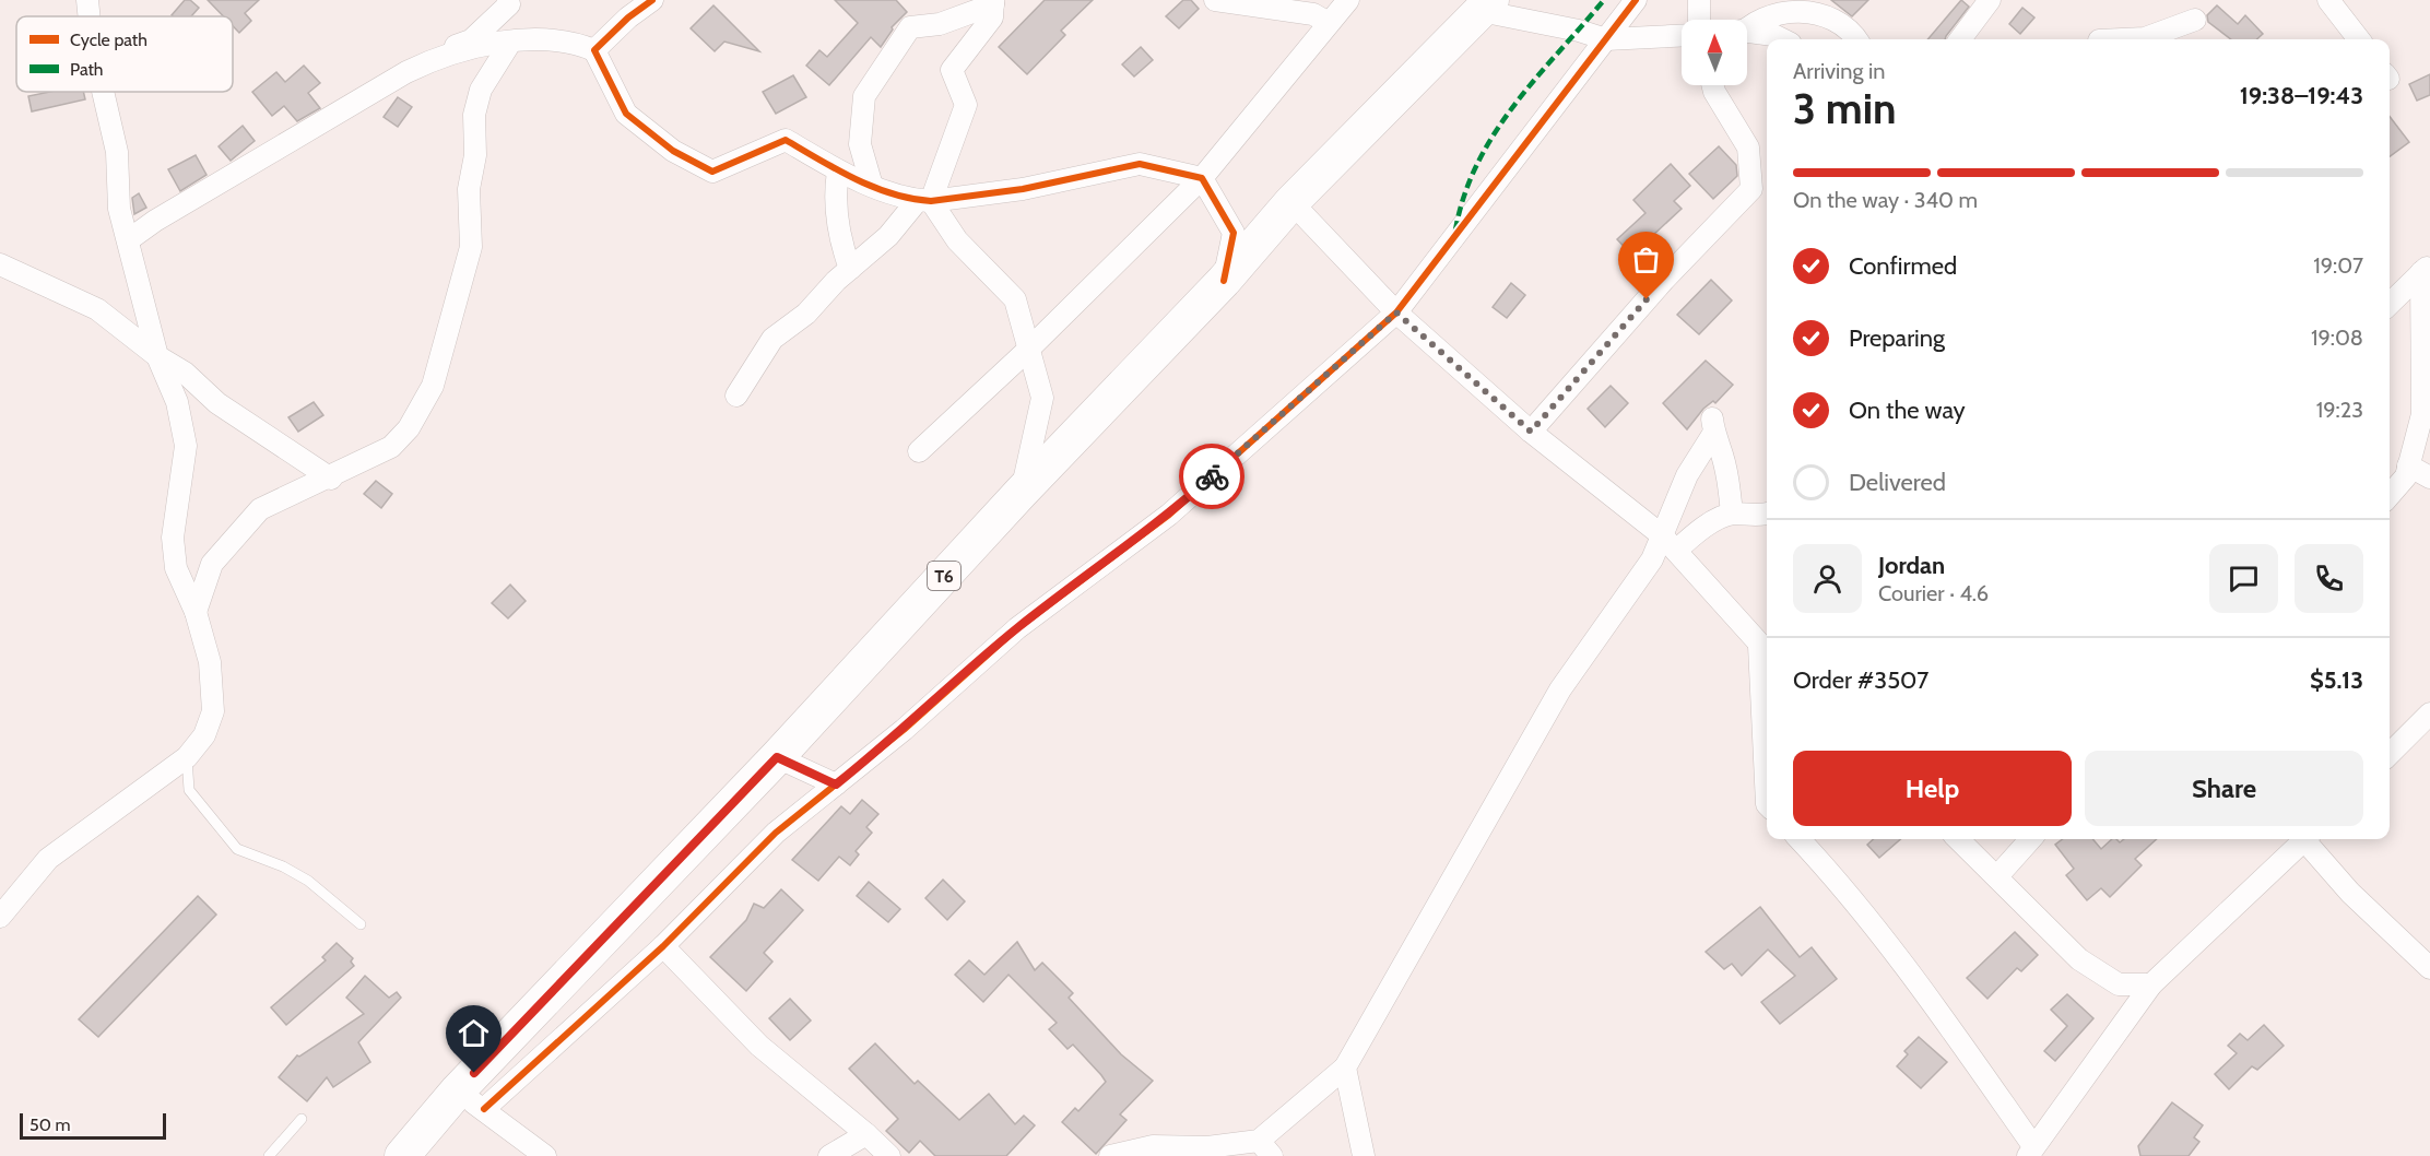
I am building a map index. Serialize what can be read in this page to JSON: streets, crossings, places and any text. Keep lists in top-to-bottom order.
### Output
{
  "streets": {
    "highway": ["T6"]
  },
  "legend": ["Cycle path", "Path"],
  "scale_bar": "50 m",
  "north": "top",
  "page": {
    "heading": ["3 min", "Arriving in", "19:38–19:43"],
    "panel": [
      "Jordan",
      "Courier · 4.6",
      "Order #3507",
      "$5.13"
    ],
    "bar": "On the way · 340 m",
    "list": [
      ["Confirmed", "19:07"],
      ["Preparing", "19:08"],
      ["On the way", "19:23"],
      "Delivered"
    ],
    "buttons": ["Help", "Share"],
    "scale": "50 m"
  }
}
